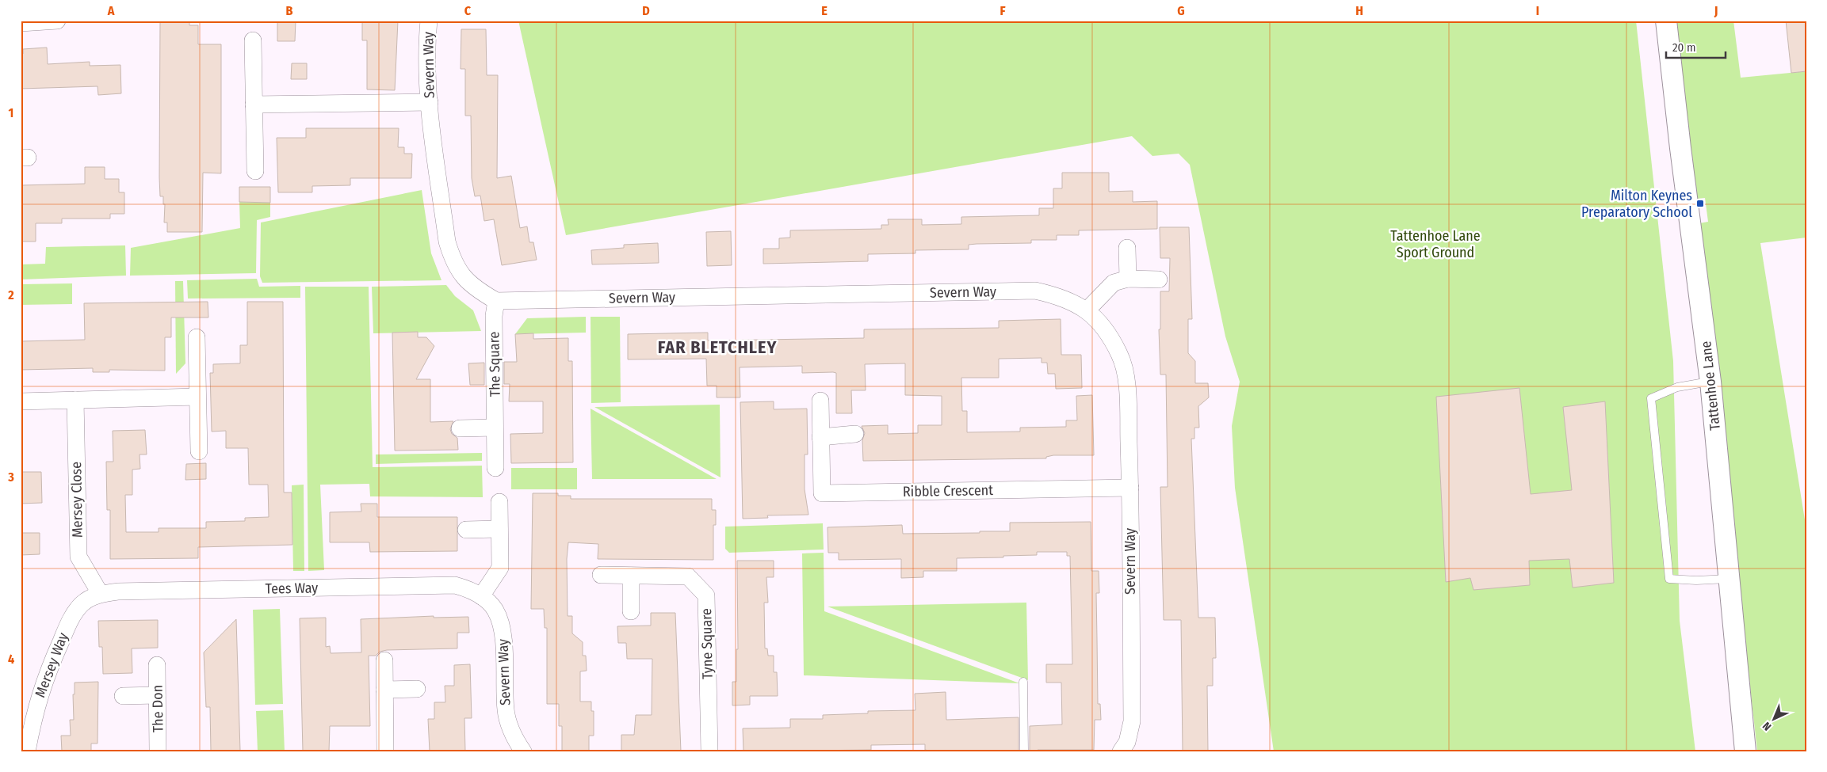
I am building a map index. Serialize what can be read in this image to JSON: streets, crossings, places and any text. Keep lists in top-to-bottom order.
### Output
{
  "streets": {
    "street": [
      "Severn Way",
      "The Square",
      "Tattenhoe Lane",
      "Ribble Crescent",
      "Mersey Close",
      "Tees Way",
      "Tyne Square",
      "Mersey Way",
      "The Don"
    ]
  },
  "crossings": [
    ["Severn Way", "The Square"],
    ["Severn Way", "Ribble Crescent"],
    ["Severn Way", "Tees Way"],
    ["Mersey Close", "Tees Way"],
    ["Mersey Close", "Mersey Way"],
    ["Tees Way", "Mersey Way"]
  ],
  "districts": ["FAR BLETCHLEY"],
  "parks": ["Tattenhoe Lane Sport Ground"],
  "places": {
    "transit": ["Milton Keynes Preparatory School"]
  },
  "scale_bar": "20 m",
  "north": "bottom left",
  "grid": {
    "columns": [
      "A",
      "B",
      "C",
      "D",
      "E",
      "F",
      "G",
      "H",
      "I",
      "J"
    ],
    "rows": [
      "1",
      "2",
      "3",
      "4"
    ]
  }
}
